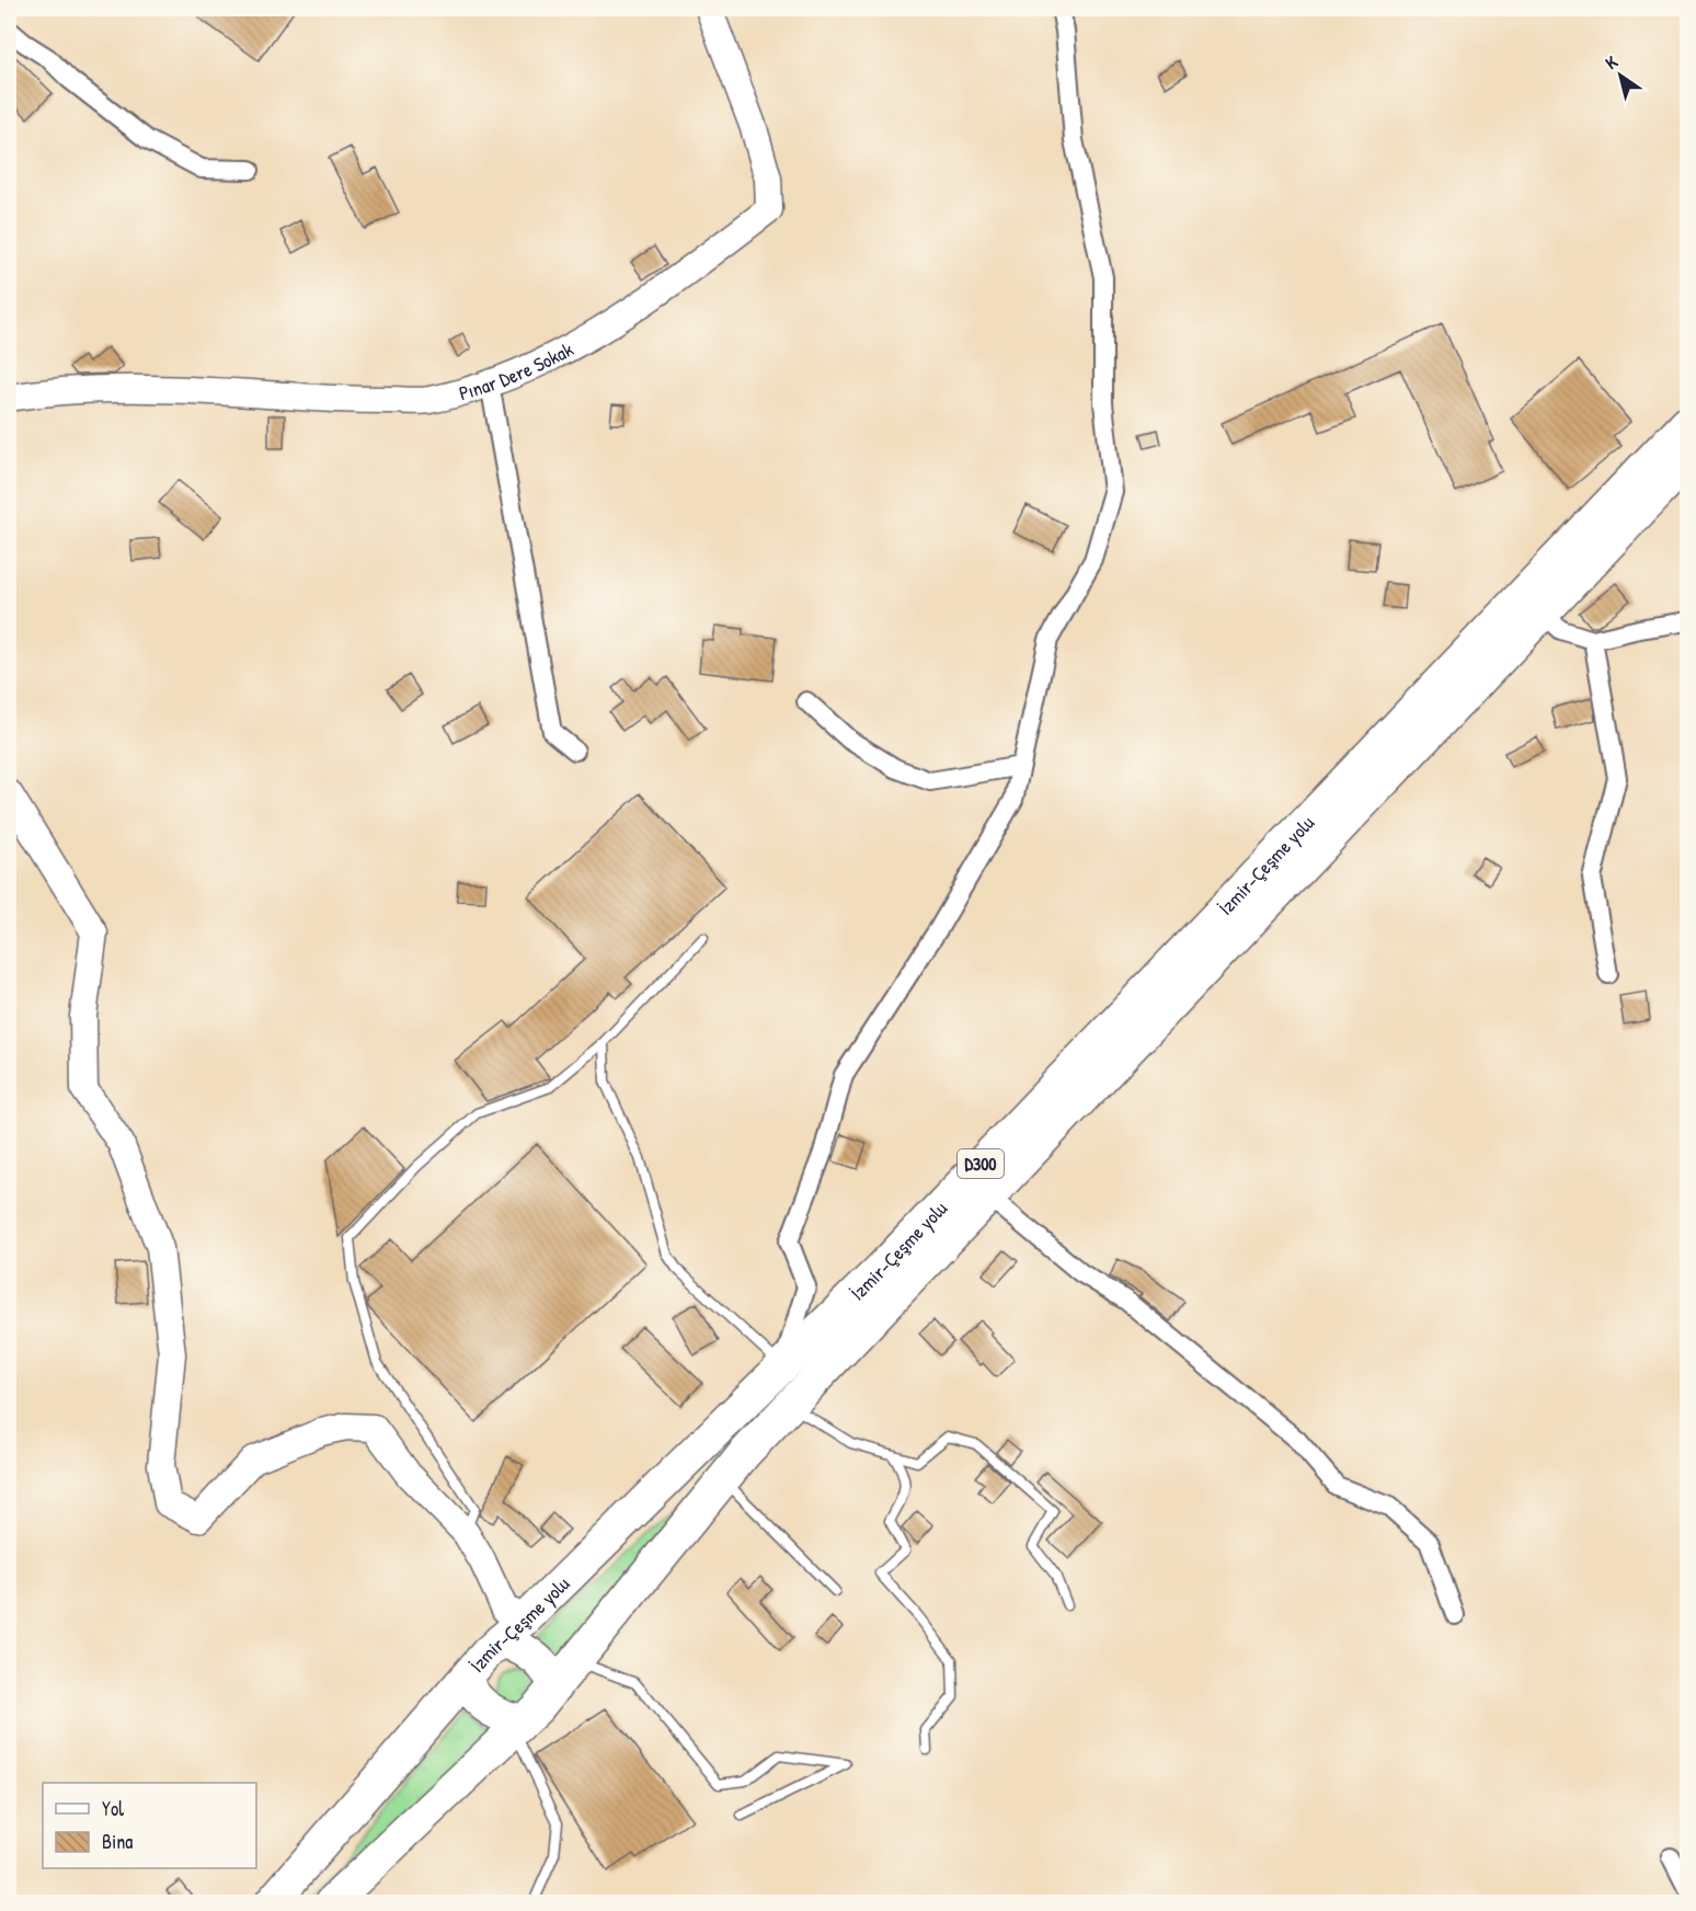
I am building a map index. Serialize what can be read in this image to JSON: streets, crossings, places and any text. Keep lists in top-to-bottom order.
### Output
{
  "streets": {
    "highway": ["İzmir-Çeşme yolu", "D300"],
    "street": ["Pınar Dere Sokak"]
  },
  "legend": ["Yol", "Bina"],
  "north": "top left"
}
